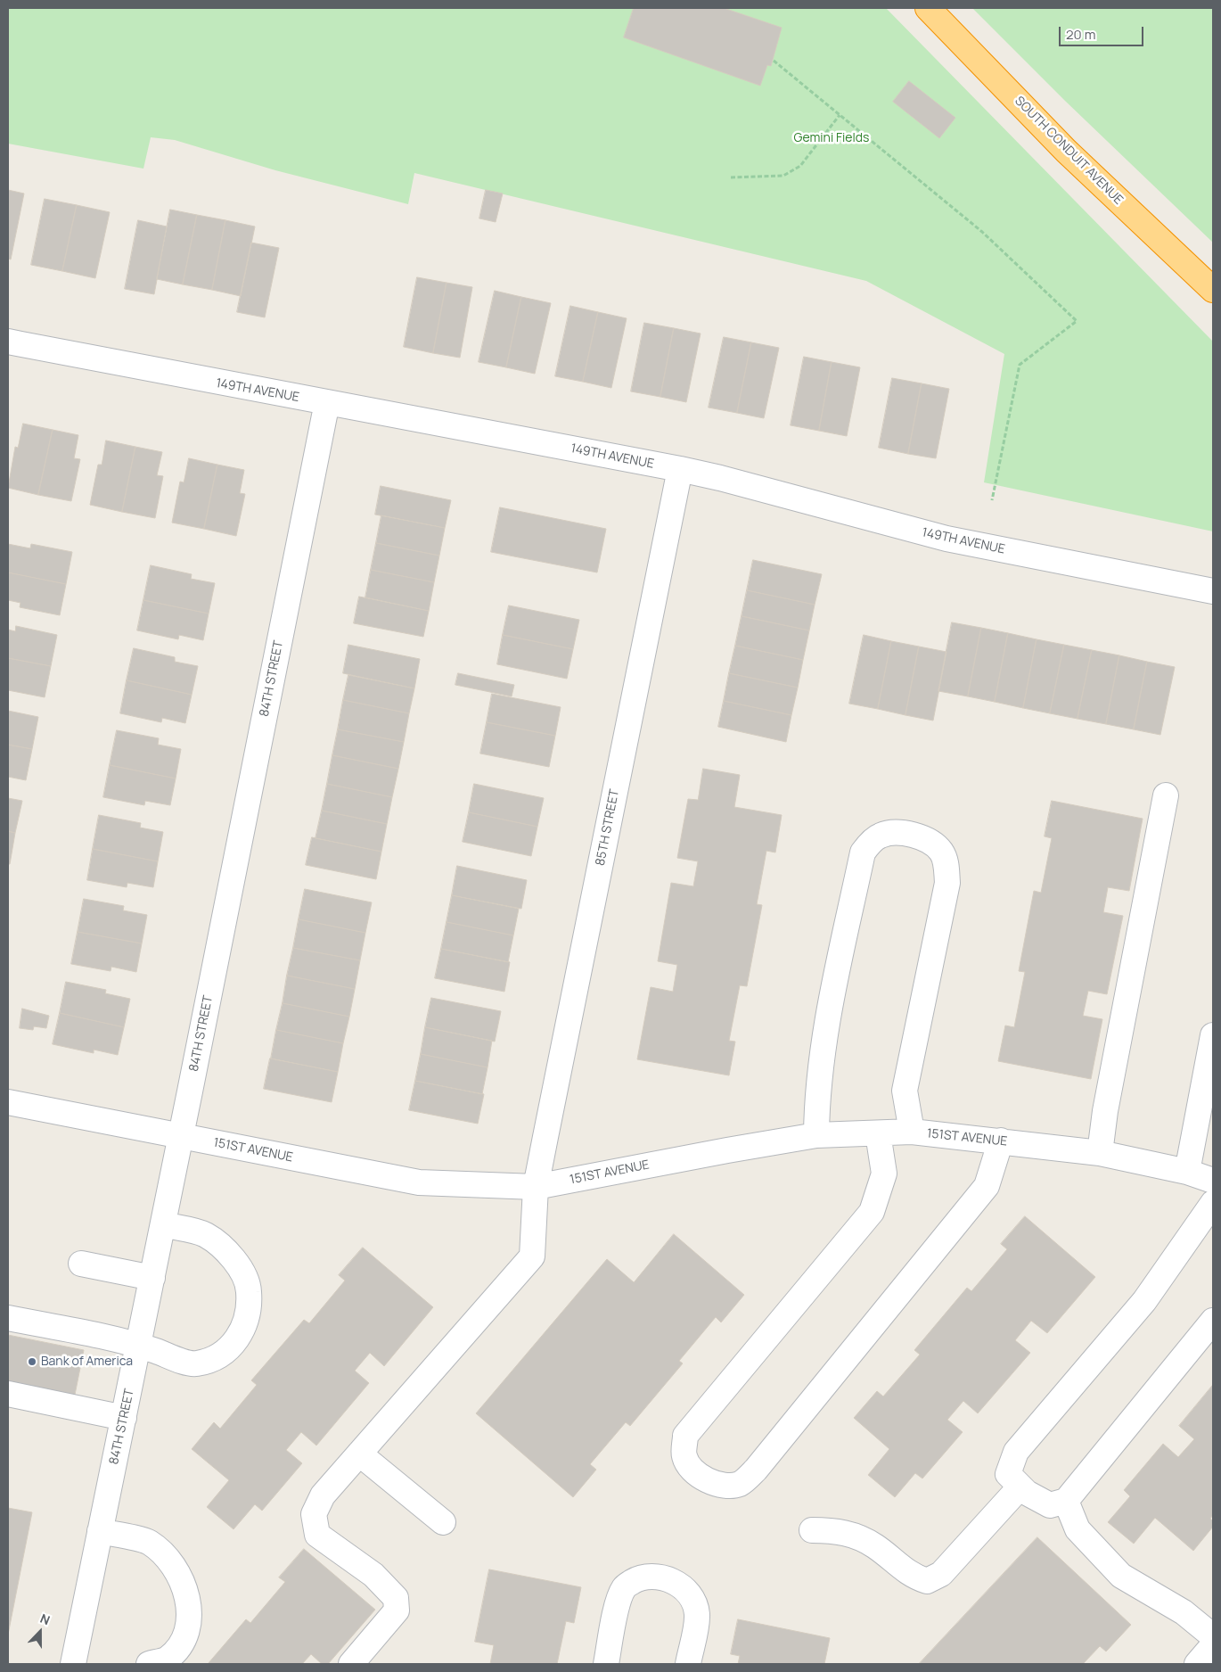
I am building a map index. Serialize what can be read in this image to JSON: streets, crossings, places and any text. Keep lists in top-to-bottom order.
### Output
{
  "streets": {
    "highway": ["SOUTH CONDUIT AVENUE"],
    "street": [
      "149TH AVENUE",
      "84TH STREET",
      "85TH STREET",
      "151ST AVENUE"
    ]
  },
  "crossings": [
    ["149TH AVENUE", "84TH STREET"],
    ["149TH AVENUE", "85TH STREET"],
    ["84TH STREET", "151ST AVENUE"],
    ["85TH STREET", "151ST AVENUE"]
  ],
  "parks": ["Gemini Fields"],
  "places": ["Bank of America"],
  "scale_bar": "20 m",
  "north": "top"
}
